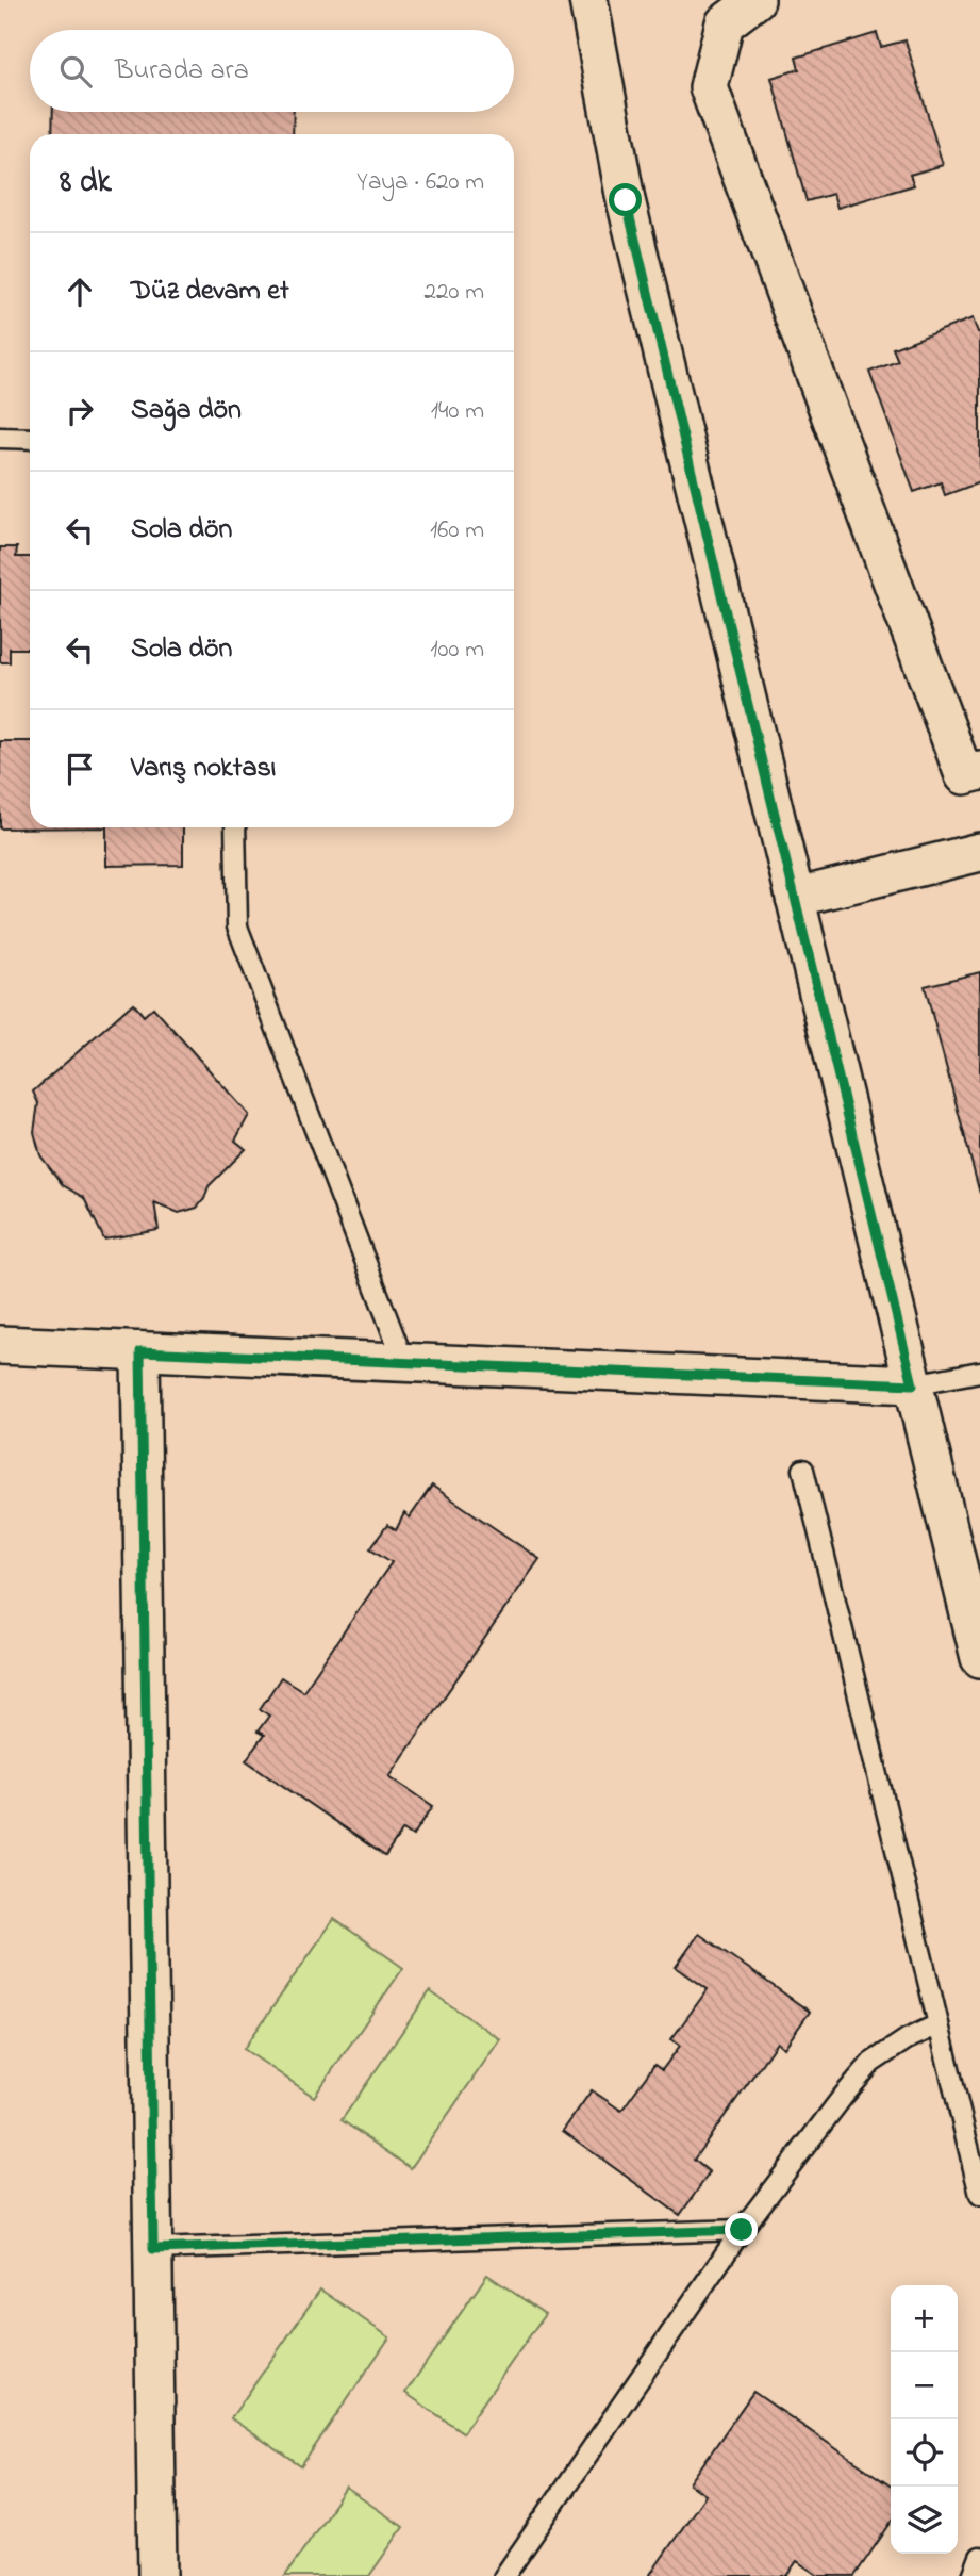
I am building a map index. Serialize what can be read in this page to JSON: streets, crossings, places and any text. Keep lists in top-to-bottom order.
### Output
{
  "page": {
    "search": "Burada ara",
    "heading": ["8 dk", "Yaya · 620 m"],
    "list": [
      ["Düz devam et", "220 m"],
      ["Sağa dön", "140 m"],
      ["Sola dön", "160 m"],
      ["Sola dön", "100 m"],
      "Varış noktası"
    ],
    "map_buttons": ["+", "−"]
  }
}
